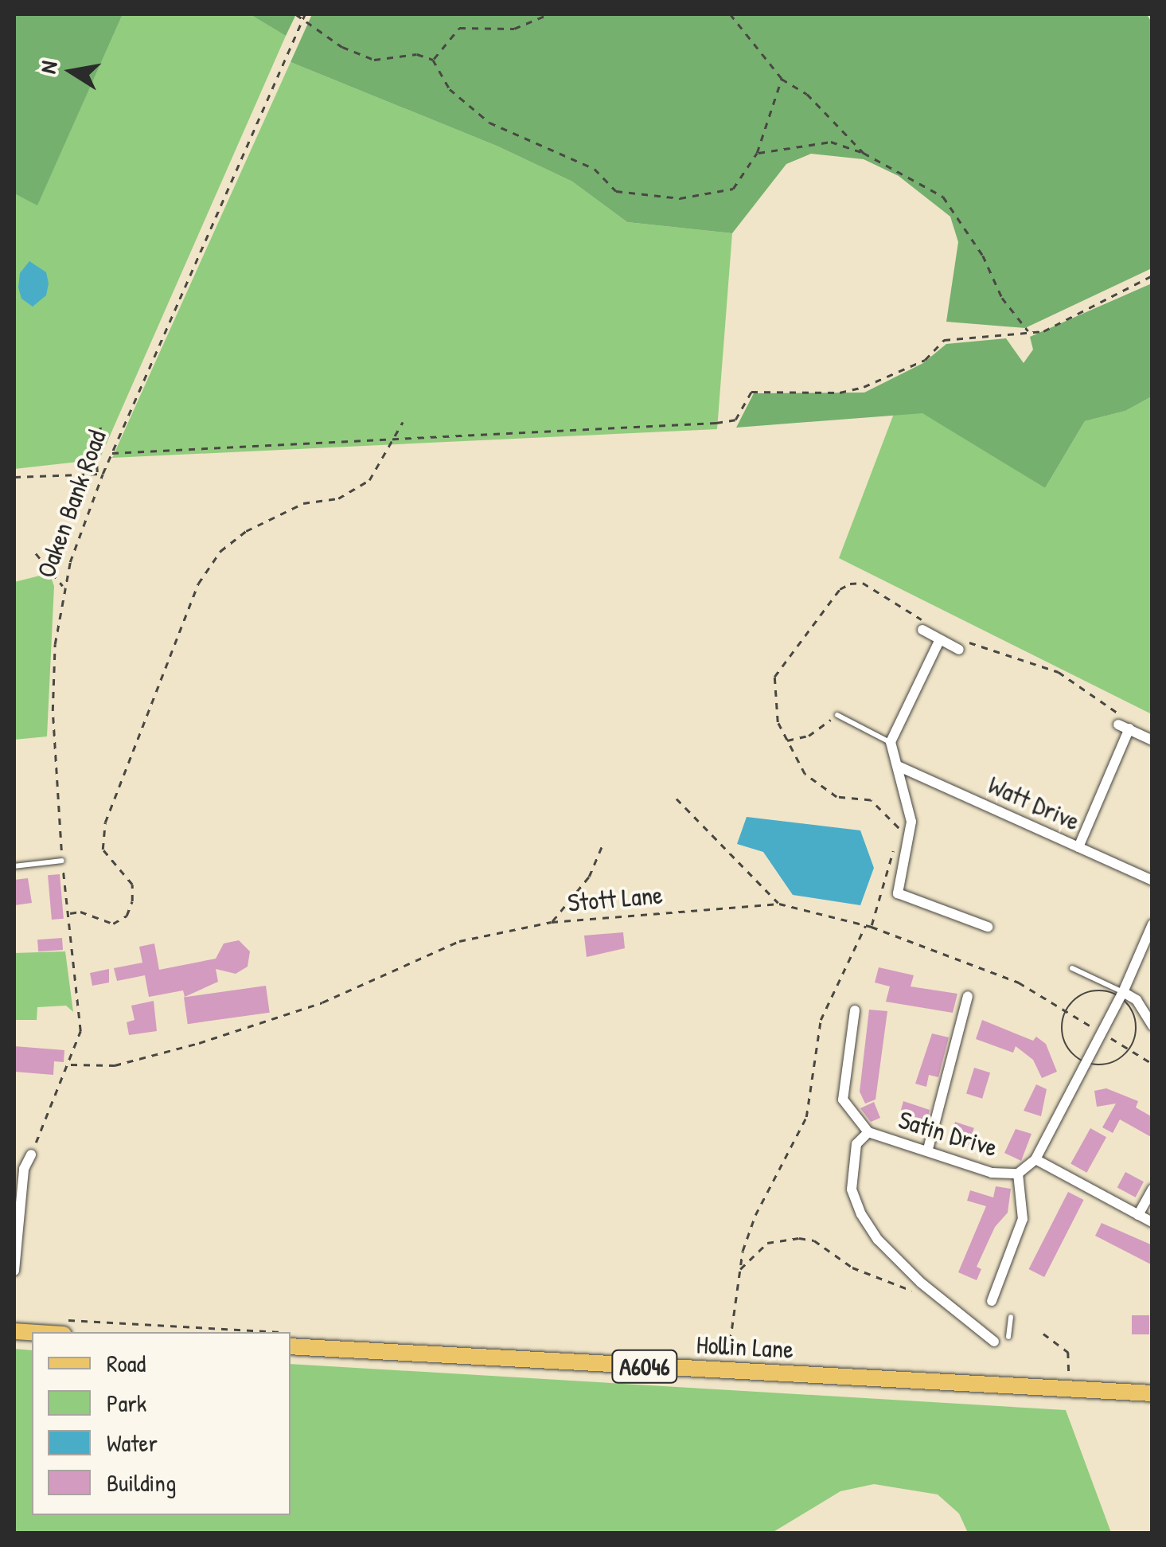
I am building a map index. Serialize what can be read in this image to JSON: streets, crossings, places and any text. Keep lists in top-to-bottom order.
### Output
{
  "streets": {
    "main road": ["Hollin Lane", "A6046"],
    "street": ["Watt Drive", "Satin Drive"],
    "path": ["Oaken Bank Road", "Stott Lane"]
  },
  "crossings": [
    ["Oaken Bank Road", "Stott Lane"]
  ],
  "legend": [
    "Road",
    "Park",
    "Water",
    "Building"
  ],
  "north": "left"
}
